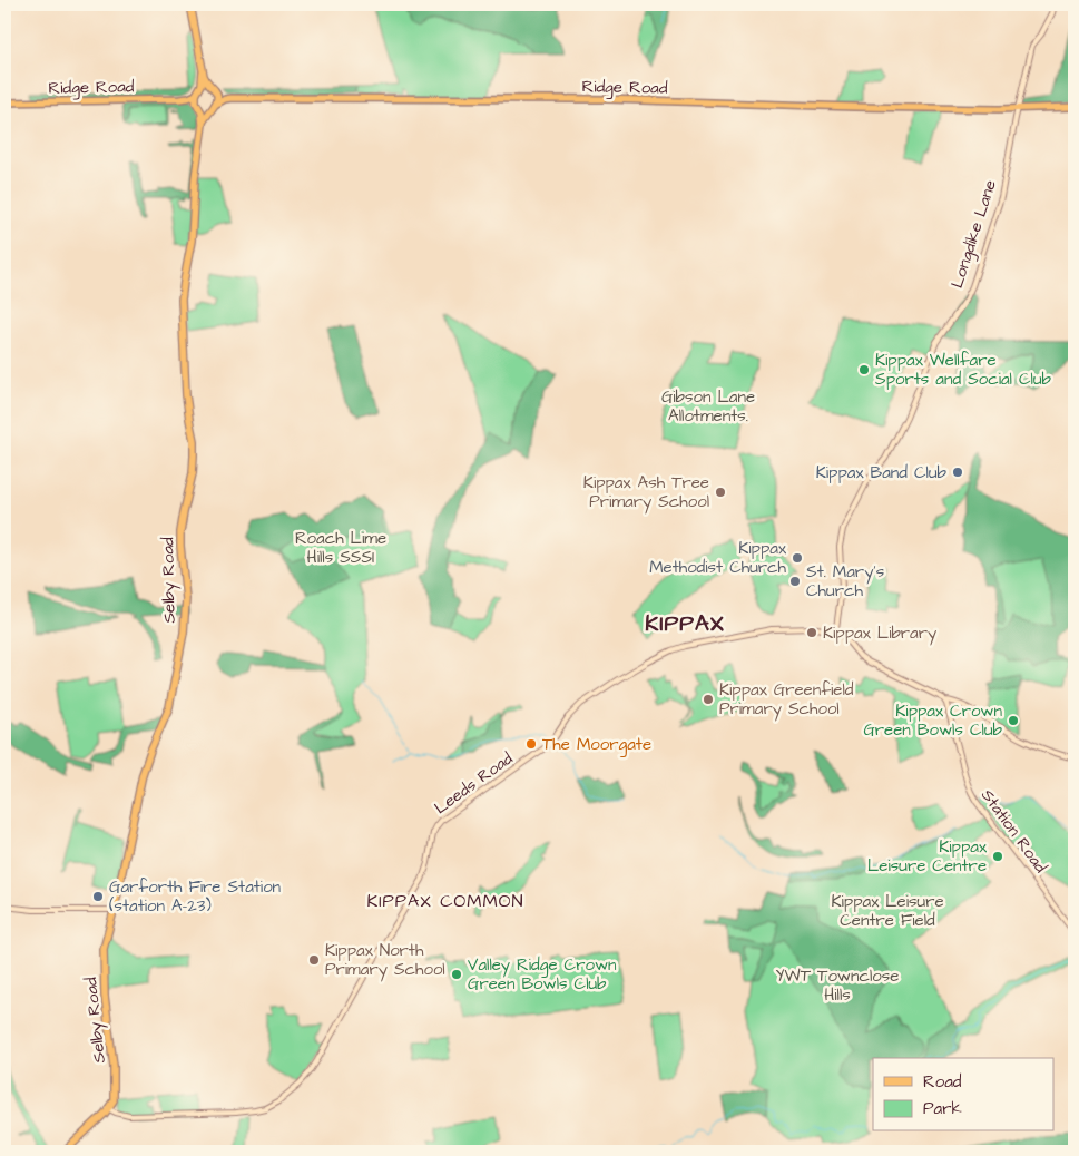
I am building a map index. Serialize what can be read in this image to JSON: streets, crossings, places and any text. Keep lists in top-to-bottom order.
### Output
{
  "streets": {
    "highway": ["Selby Road"],
    "main road": [
      "Ridge Road",
      "Longdike Lane",
      "Leeds Road",
      "Station Road"
    ]
  },
  "crossings": [
    ["Ridge Road", "Longdike Lane"],
    ["Ridge Road", "Selby Road"],
    ["Longdike Lane", "Leeds Road"],
    ["Selby Road", "Leeds Road"]
  ],
  "districts": ["KIPPAX", "KIPPAX COMMON"],
  "parks": [
    "Gibson Lane Allotments.",
    "Roach Lime Hills SSSI",
    "Kippax Leisure Centre Field",
    "YWT Townclose Hills"
  ],
  "places": [
    "Kippax Wellfare Sports and Social Club",
    "Kippax Band Club",
    "Kippax Ash Tree Primary School",
    "Kippax Methodist Church",
    "St. Mary's Church",
    "Kippax Library",
    "Kippax Greenfield Primary School",
    "Kippax Crown Green Bowls Club",
    "The Moorgate",
    "Kippax Leisure Centre",
    "Garforth Fire Station (station A-23)",
    "Kippax North Primary School",
    "Valley Ridge Crown Green Bowls Club"
  ],
  "legend": ["Road", "Park"]
}
